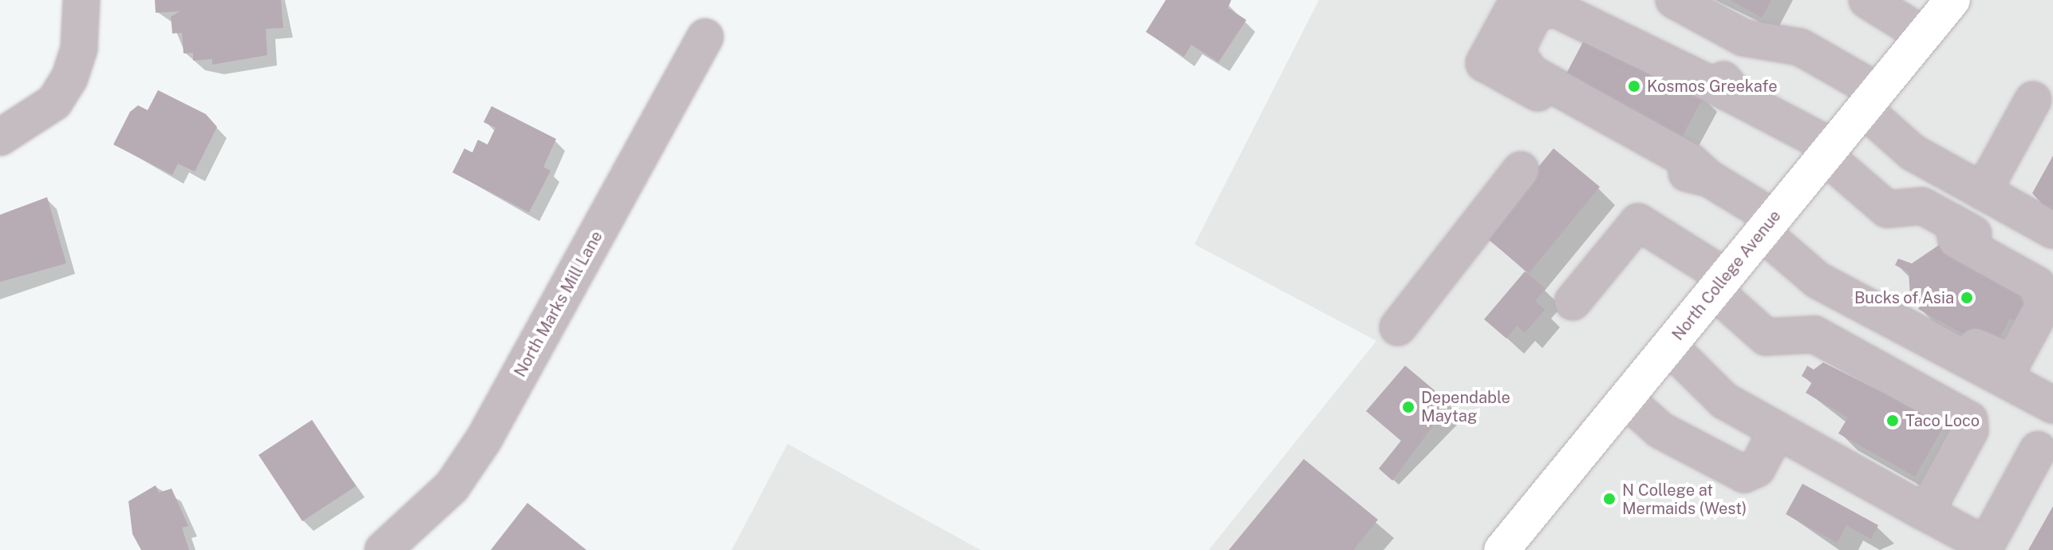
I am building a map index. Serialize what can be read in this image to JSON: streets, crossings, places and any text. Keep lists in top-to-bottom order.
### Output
{
  "streets": {
    "main road": ["North College Avenue"],
    "street": ["North Marks Mill Lane"]
  },
  "places": [
    "Kosmos Greekafe",
    "Bucks of Asia",
    "Dependable Maytag",
    "Taco Loco",
    "N College at Mermaids (West)"
  ]
}
